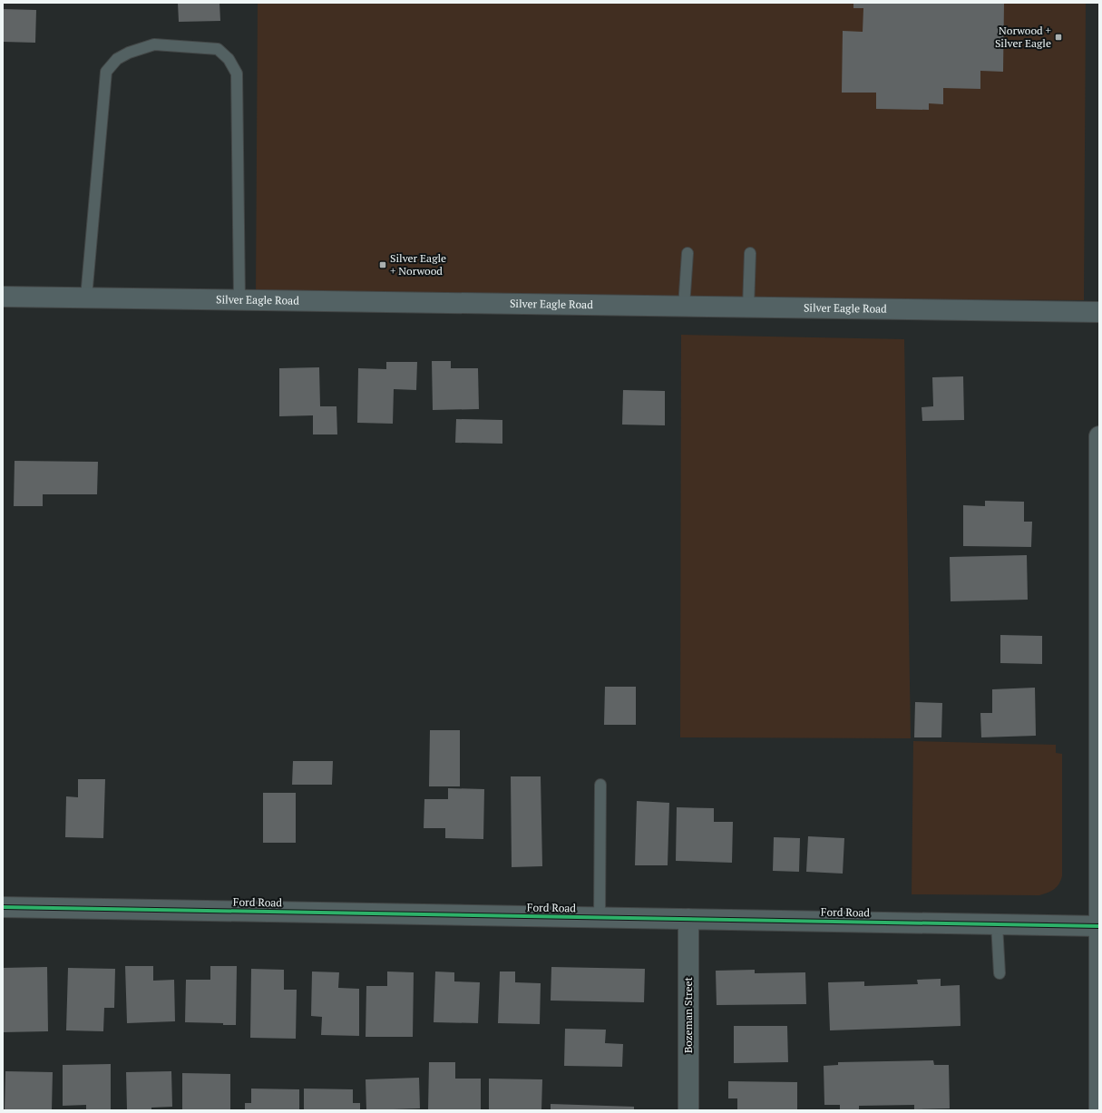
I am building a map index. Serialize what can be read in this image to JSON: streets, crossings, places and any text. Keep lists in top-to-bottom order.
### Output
{
  "streets": {
    "main road": ["Silver Eagle Road"],
    "street": ["Ford Road", "Bozeman Street"]
  },
  "crossings": [
    ["Ford Road", "Bozeman Street"]
  ],
  "places": {
    "transit": ["Norwood + Silver Eagle", "Silver Eagle + Norwood"]
  }
}
